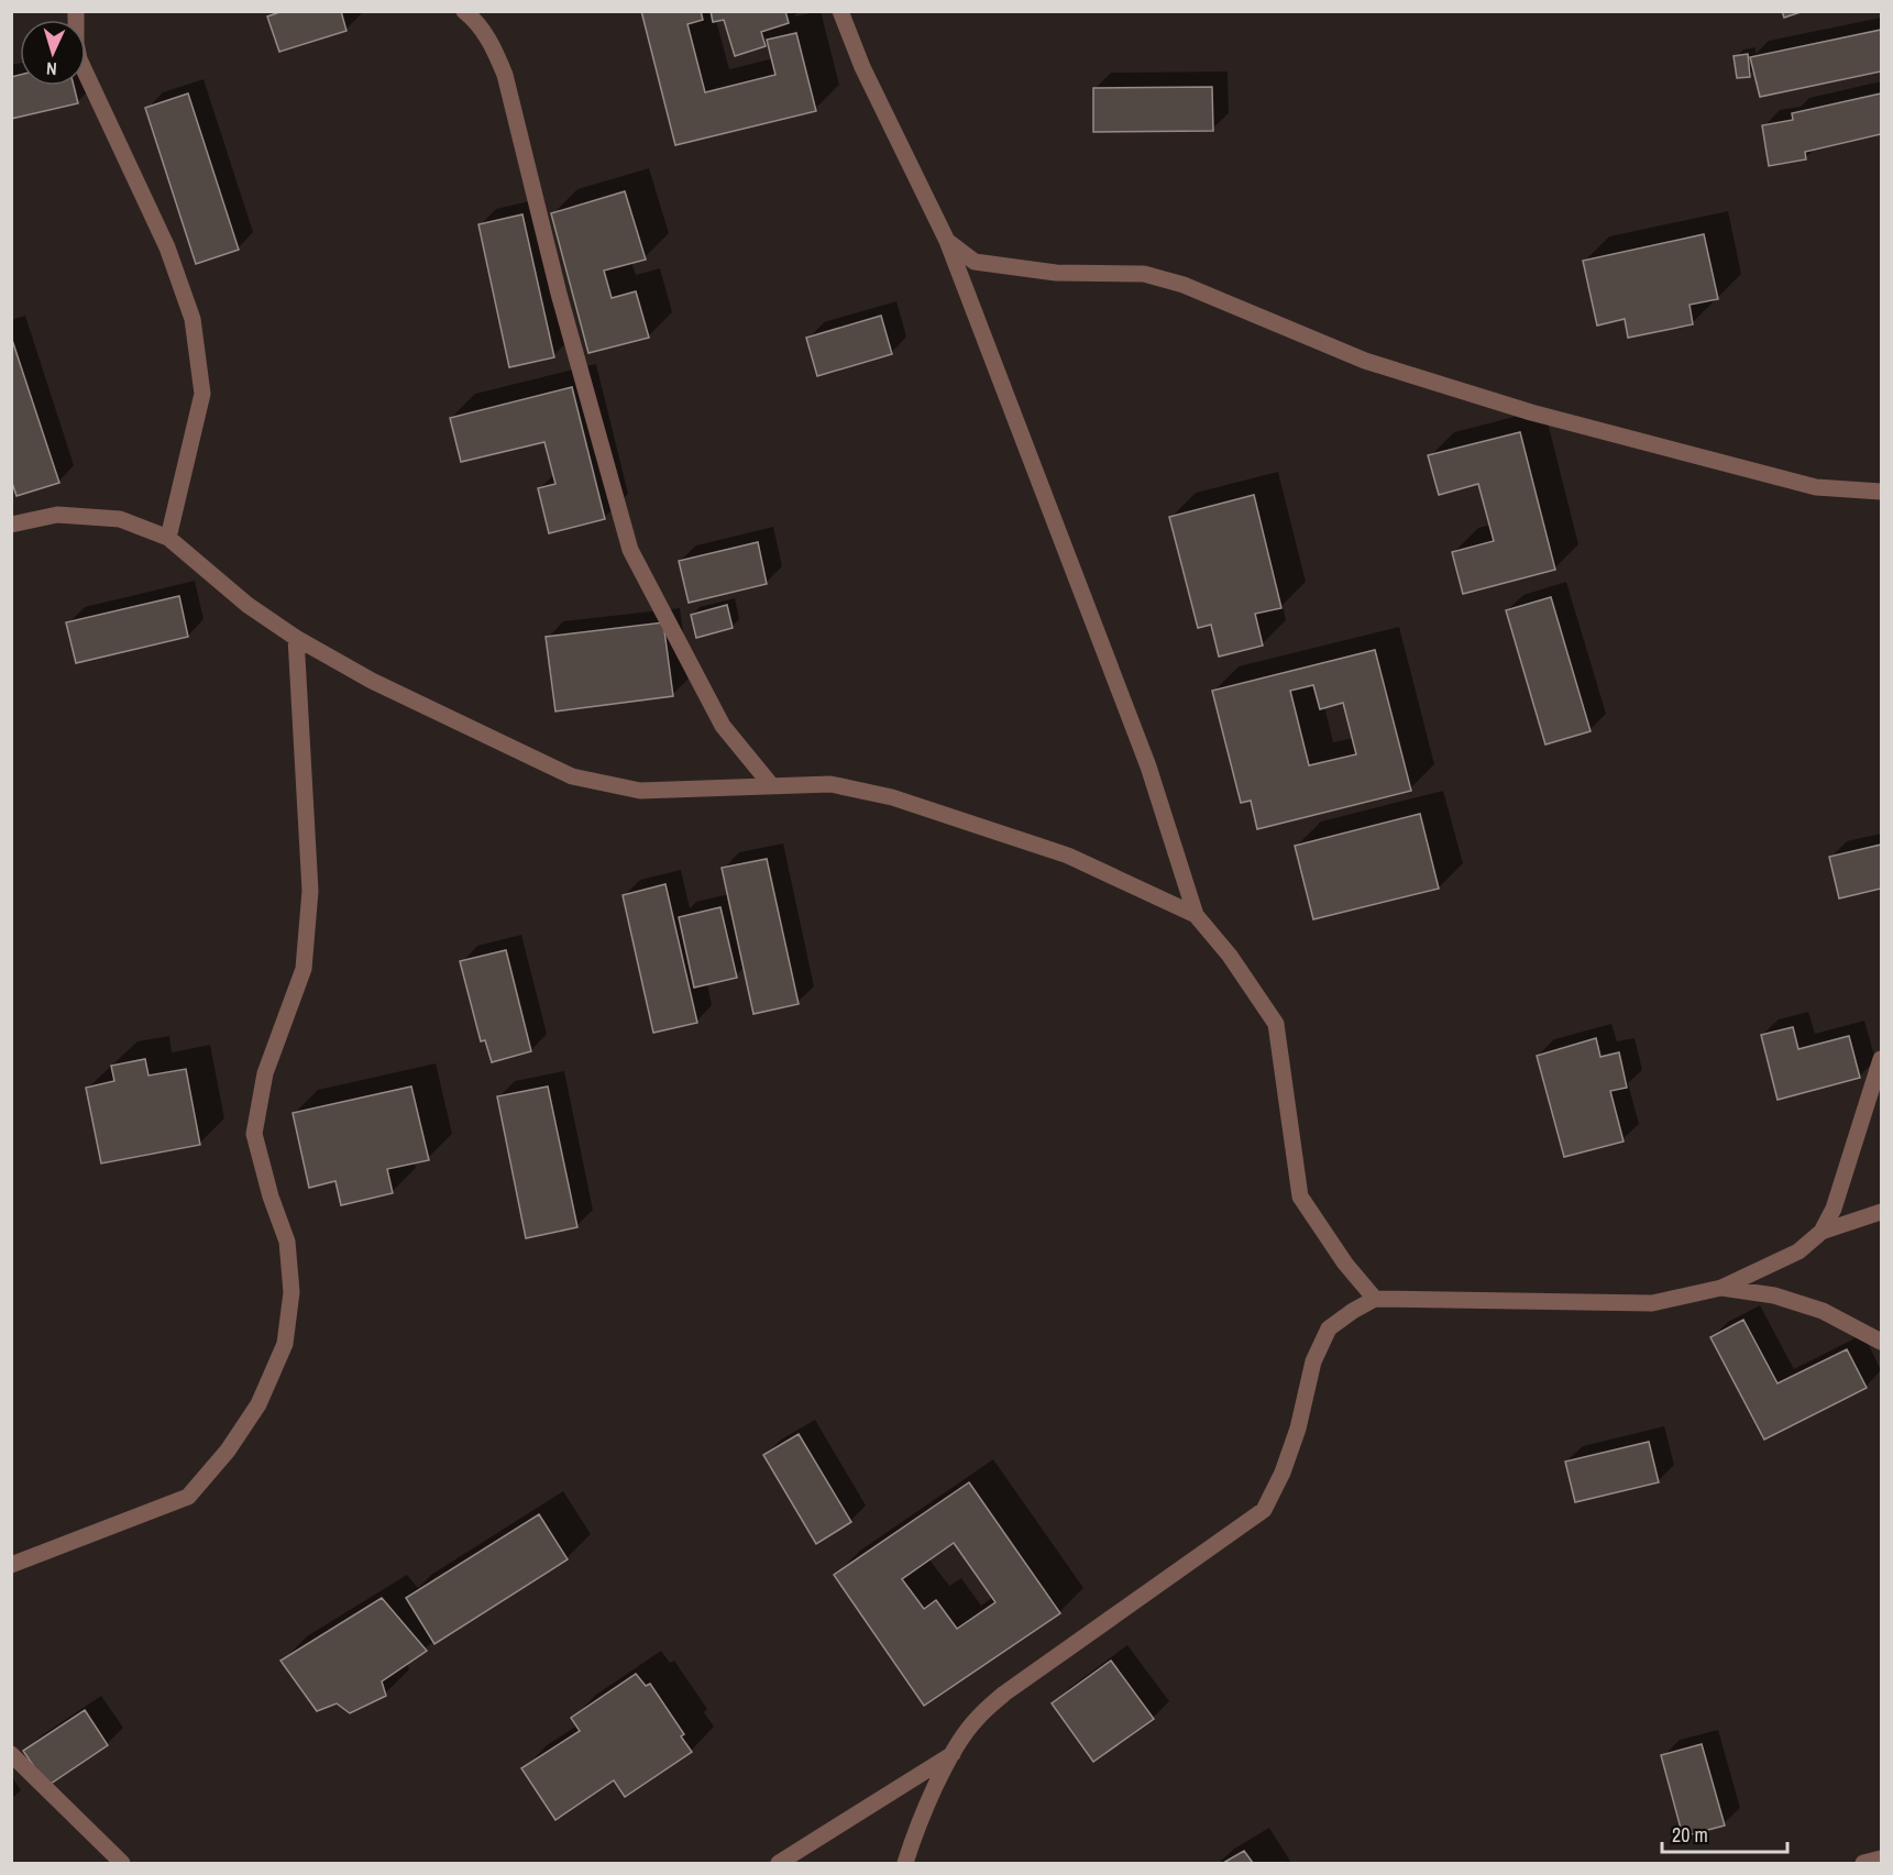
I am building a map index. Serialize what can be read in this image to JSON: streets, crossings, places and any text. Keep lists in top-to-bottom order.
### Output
{
  "scale_bar": "20 m",
  "north": "bottom"
}
